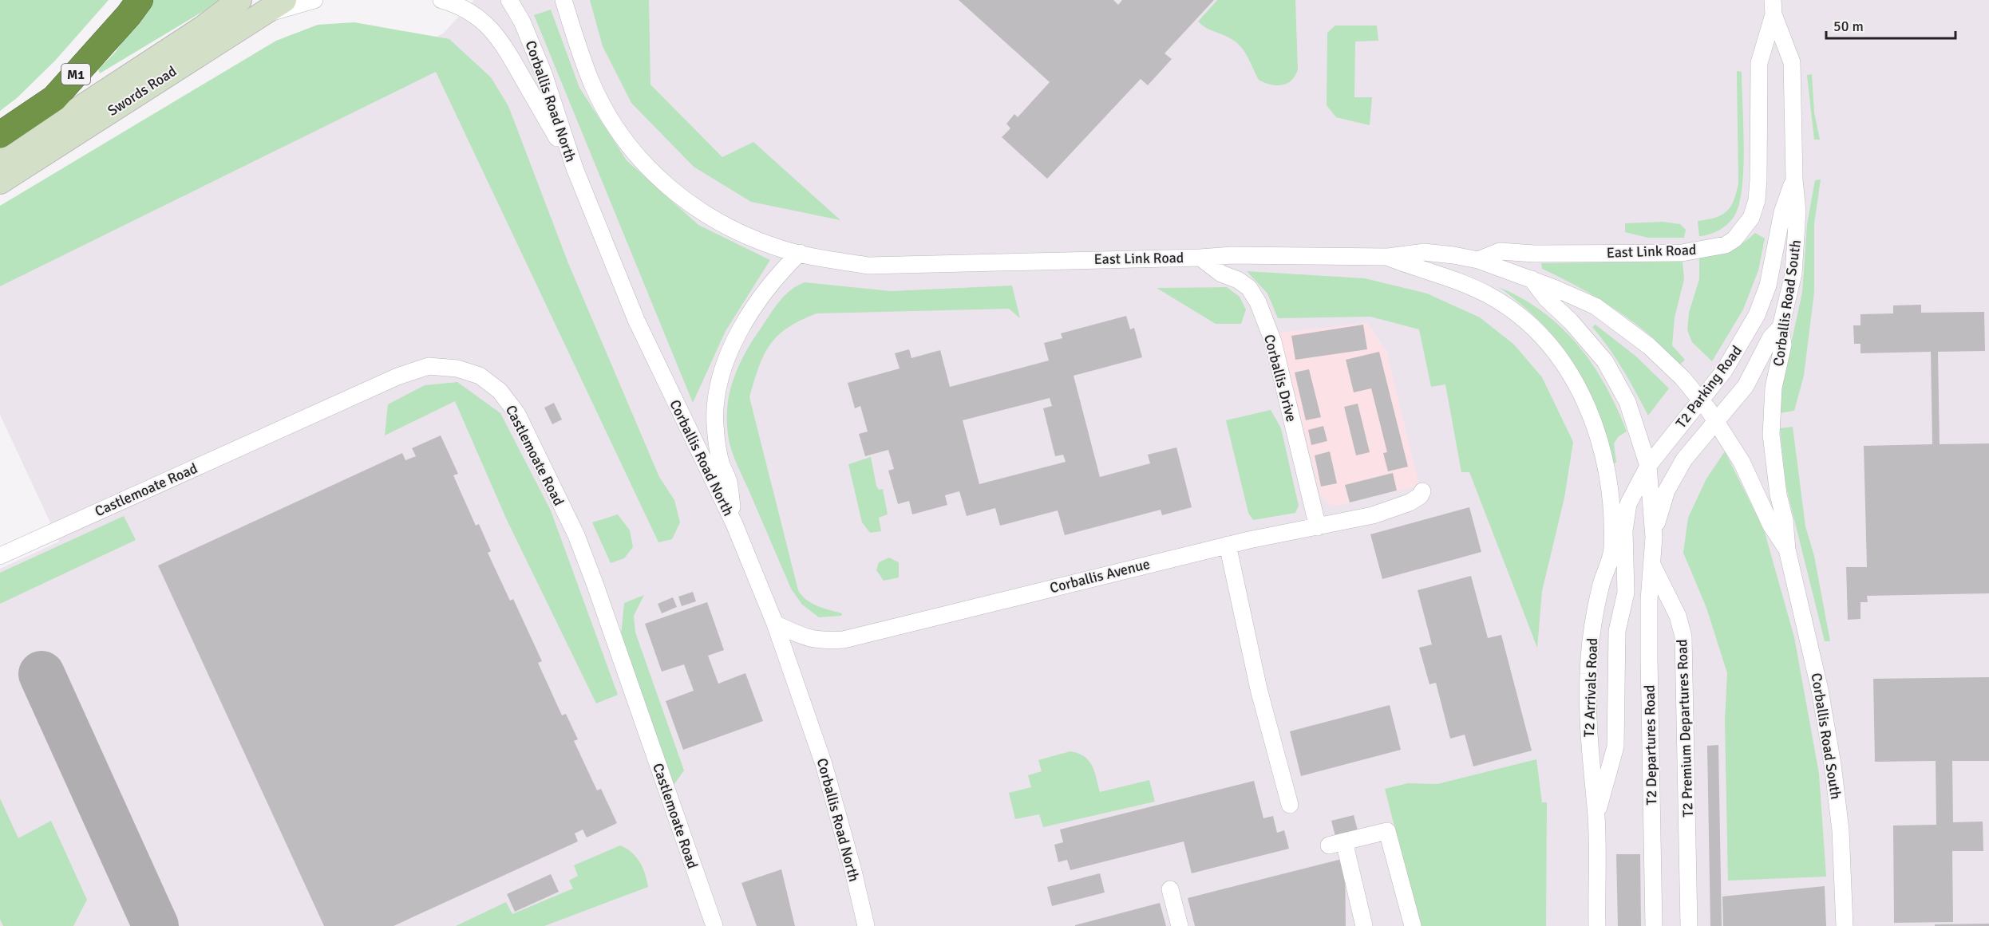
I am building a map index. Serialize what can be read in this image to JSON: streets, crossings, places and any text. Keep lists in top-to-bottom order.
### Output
{
  "streets": {
    "highway": ["M1"],
    "main road": ["Swords Road"],
    "street": [
      "Corballis Road North",
      "East Link Road",
      "Corballis Road South",
      "Corballis Drive",
      "T2 Parking Road",
      "Castlemoate Road",
      "Corballis Avenue",
      "T2 Arrivals Road",
      "T2 Premium Departures Road",
      "T2 Departures Road"
    ]
  },
  "crossings": [
    ["Corballis Road North", "Corballis Avenue"],
    ["East Link Road", "Corballis Road South"],
    ["East Link Road", "Corballis Drive"],
    ["East Link Road", "T2 Parking Road"],
    ["East Link Road", "T2 Arrivals Road"],
    ["Corballis Road South", "T2 Parking Road"],
    ["Corballis Drive", "Corballis Avenue"],
    ["T2 Parking Road", "T2 Arrivals Road"],
    ["T2 Premium Departures Road", "T2 Departures Road"]
  ],
  "scale_bar": "50 m"
}
